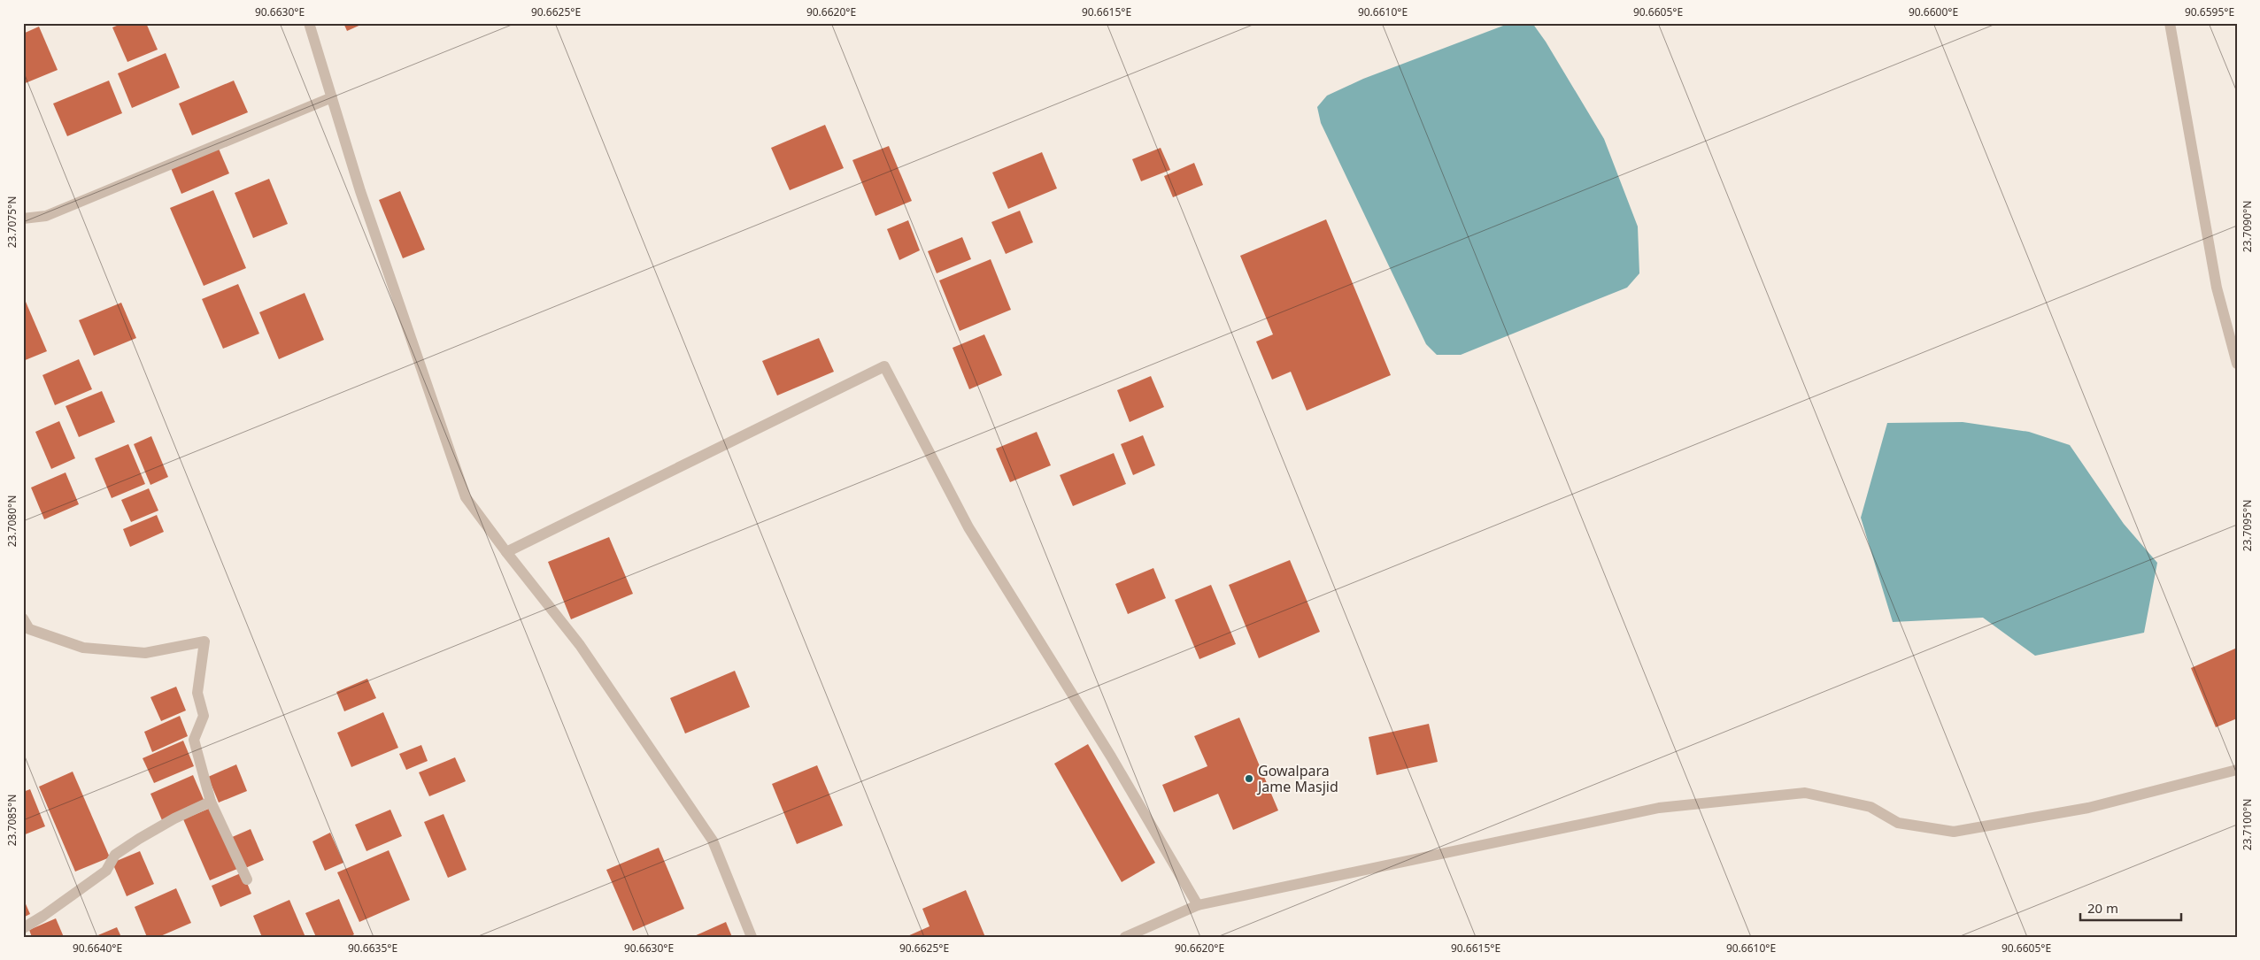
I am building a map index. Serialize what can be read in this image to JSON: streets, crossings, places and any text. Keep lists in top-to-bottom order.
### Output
{
  "places": ["Gowalpara Jame Masjid"],
  "scale_bar": "20 m",
  "coordinates": [
    "90.6630°E",
    "90.6625°E",
    "90.6620°E",
    "90.6615°E",
    "90.6610°E",
    "90.6605°E",
    "90.6600°E",
    "90.6595°E",
    "23.7075°N",
    "23.7090°N",
    "23.7080°N",
    "23.7095°N",
    "23.7085°N",
    "23.7100°N",
    "90.6640°E",
    "90.6635°E"
  ]
}
